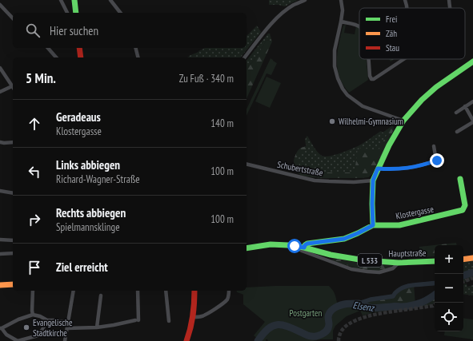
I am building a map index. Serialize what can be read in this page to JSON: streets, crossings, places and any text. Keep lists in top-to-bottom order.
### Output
{
  "streets": {
    "street": [
      "Schubertstraße",
      "Klostergasse",
      "Hauptstraße",
      "L 533"
    ]
  },
  "crossings": [
    ["Klostergasse", "Hauptstraße"]
  ],
  "water": ["Elsenz"],
  "parks": ["Postgarten"],
  "places": ["Wilhelmi-Gymnasium", "Evangelische Stadtkirche"],
  "legend": ["Frei", "Zäh", "Stau"],
  "page": {
    "search": "Hier suchen",
    "heading": ["5 Min.", "Zu Fuß · 340 m"],
    "list": [
      ["Geradeaus", "Klostergasse", "140 m"],
      ["Links abbiegen", "Richard-Wagner-Straße", "100 m"],
      ["Rechts abbiegen", "Spielmannsklinge", "100 m"],
      "Ziel erreicht"
    ],
    "map_buttons": ["+", "−"]
  }
}
